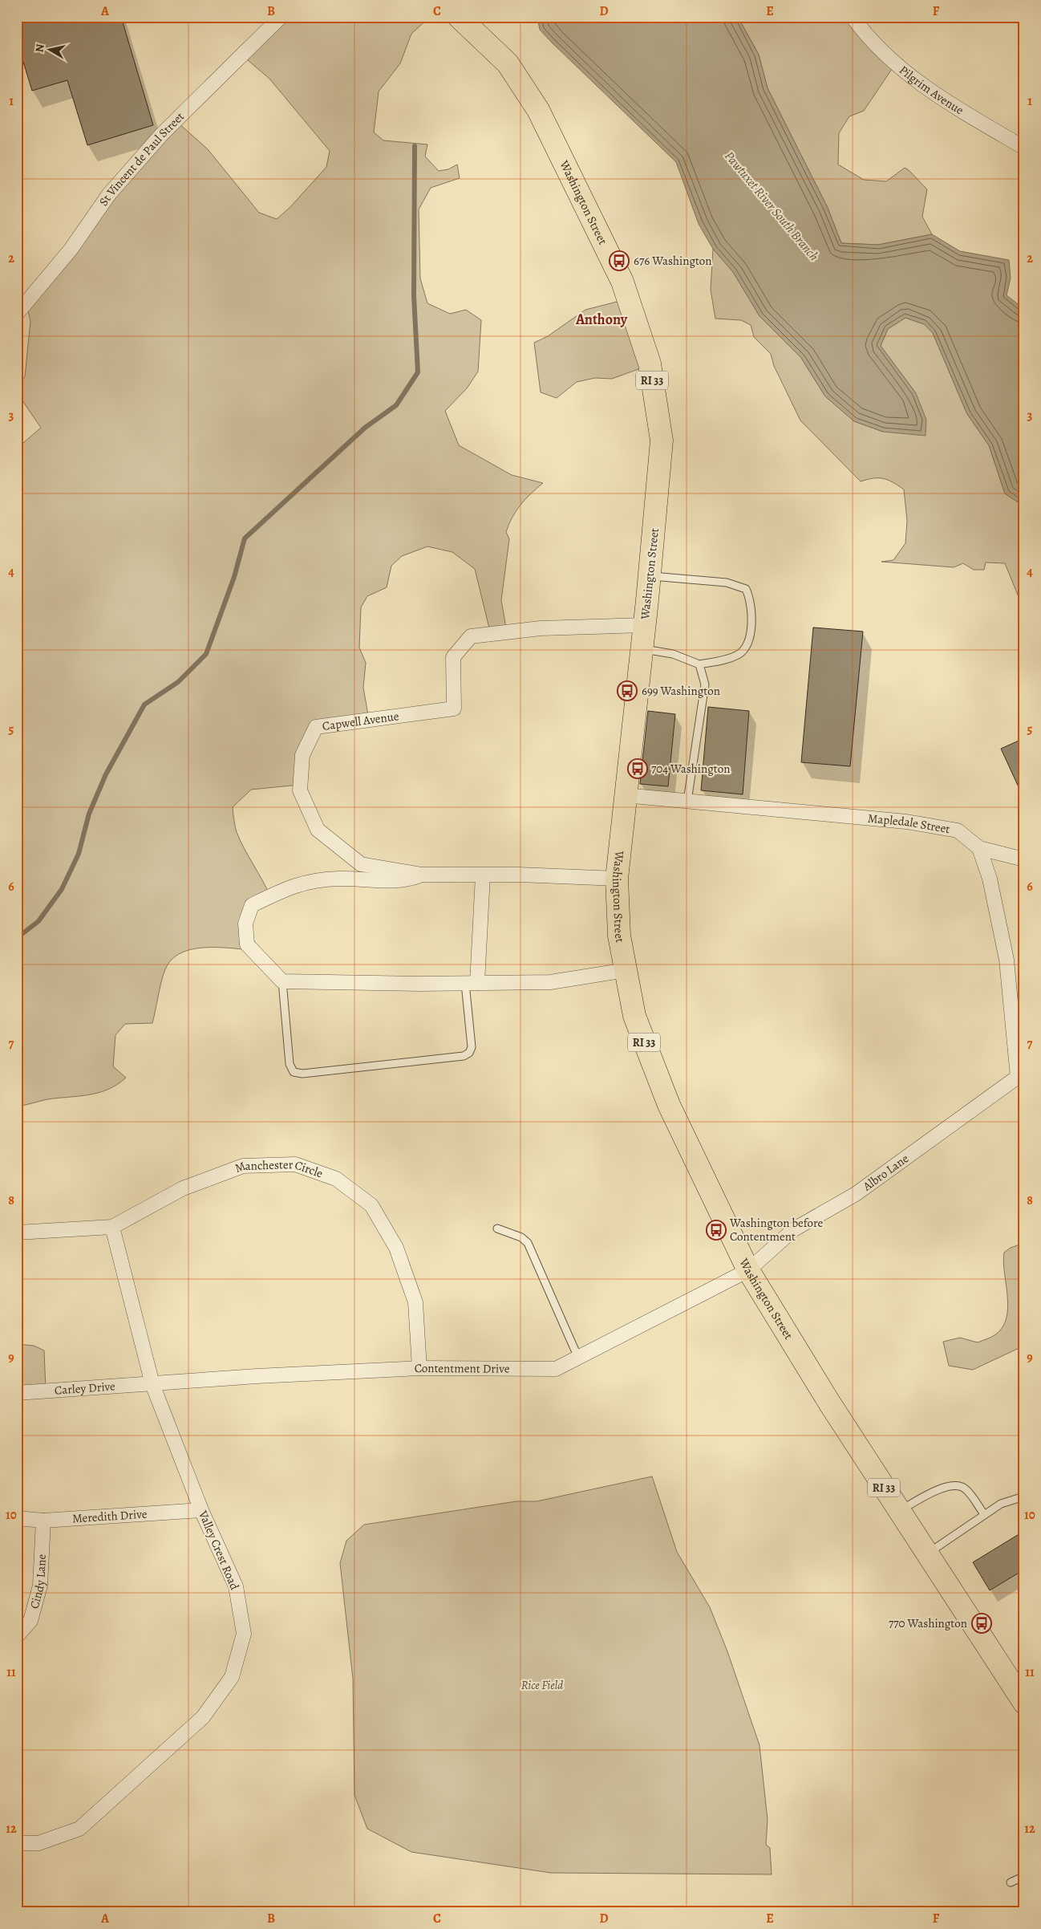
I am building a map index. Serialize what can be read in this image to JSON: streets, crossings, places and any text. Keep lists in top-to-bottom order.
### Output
{
  "streets": {
    "main road": ["Washington Street", "RI 33"],
    "street": [
      "Pilgrim Avenue",
      "St Vincent de Paul Street",
      "Capwell Avenue",
      "Mapledale Street",
      "Albro Lane",
      "Manchester Circle",
      "Contentment Drive",
      "Carley Drive",
      "Meredith Drive",
      "Valley Crest Road",
      "Cindy Lane"
    ]
  },
  "crossings": [
    ["Washington Street", "Capwell Avenue"],
    ["Washington Street", "Mapledale Street"],
    ["Washington Street", "Albro Lane"],
    ["Washington Street", "Contentment Drive"],
    ["Albro Lane", "Contentment Drive"],
    ["Manchester Circle", "Contentment Drive"],
    ["Manchester Circle", "Valley Crest Road"],
    ["Contentment Drive", "Carley Drive"],
    ["Contentment Drive", "Valley Crest Road"],
    ["Carley Drive", "Valley Crest Road"],
    ["Meredith Drive", "Valley Crest Road"],
    ["Meredith Drive", "Cindy Lane"]
  ],
  "districts": ["Anthony"],
  "water": ["Pawtuxet River South Branch"],
  "parks": ["Rice Field"],
  "places": {
    "bus stop": [
      "676 Washington",
      "699 Washington",
      "704 Washington",
      "Washington before Contentment",
      "770 Washington"
    ]
  },
  "north": "left",
  "grid": {
    "columns": [
      "A",
      "B",
      "C",
      "D",
      "E",
      "F"
    ],
    "rows": [
      "1",
      "2",
      "3",
      "4",
      "5",
      "6",
      "7",
      "8",
      "9",
      "10",
      "11",
      "12"
    ]
  }
}
